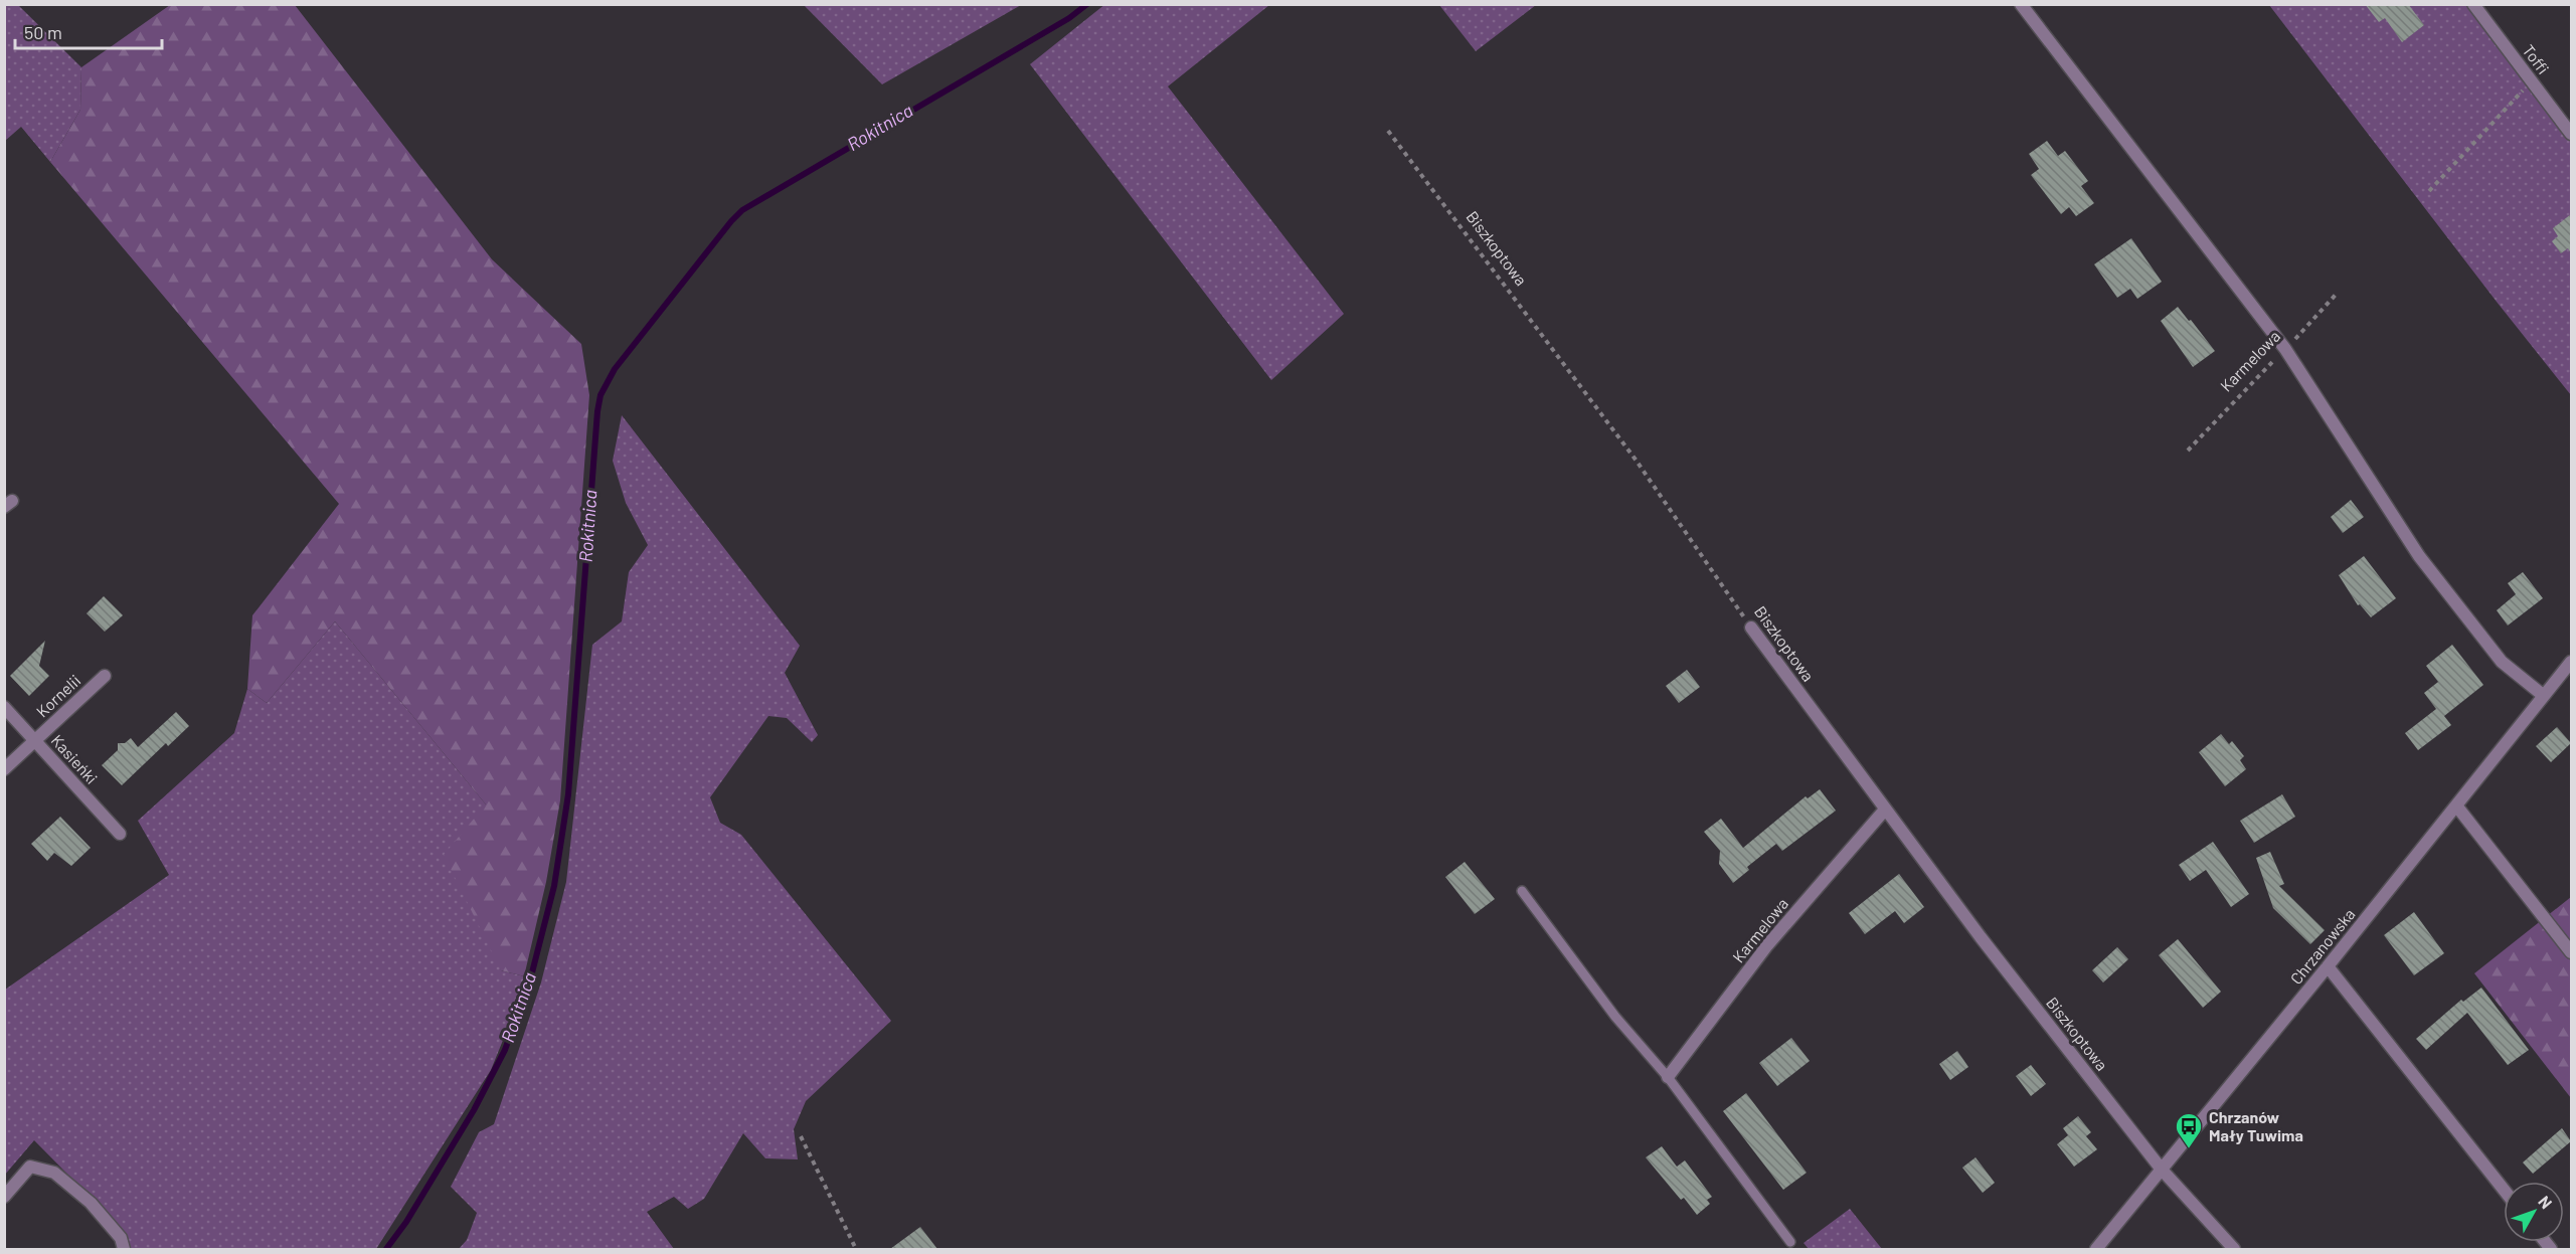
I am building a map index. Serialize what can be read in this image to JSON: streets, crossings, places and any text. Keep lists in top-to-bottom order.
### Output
{
  "streets": {
    "street": [
      "Toffi",
      "Biszkoptowa",
      "Karmelowa",
      "Kornelii",
      "Kasieńki",
      "Chrzanowska"
    ]
  },
  "crossings": [
    ["Biszkoptowa", "Karmelowa"],
    ["Biszkoptowa", "Chrzanowska"],
    ["Kornelii", "Kasieńki"]
  ],
  "water": ["Rokitnica"],
  "places": {
    "bus stop": ["Chrzanów Mały Tuwima"]
  },
  "scale_bar": "50 m",
  "north": "top right"
}
